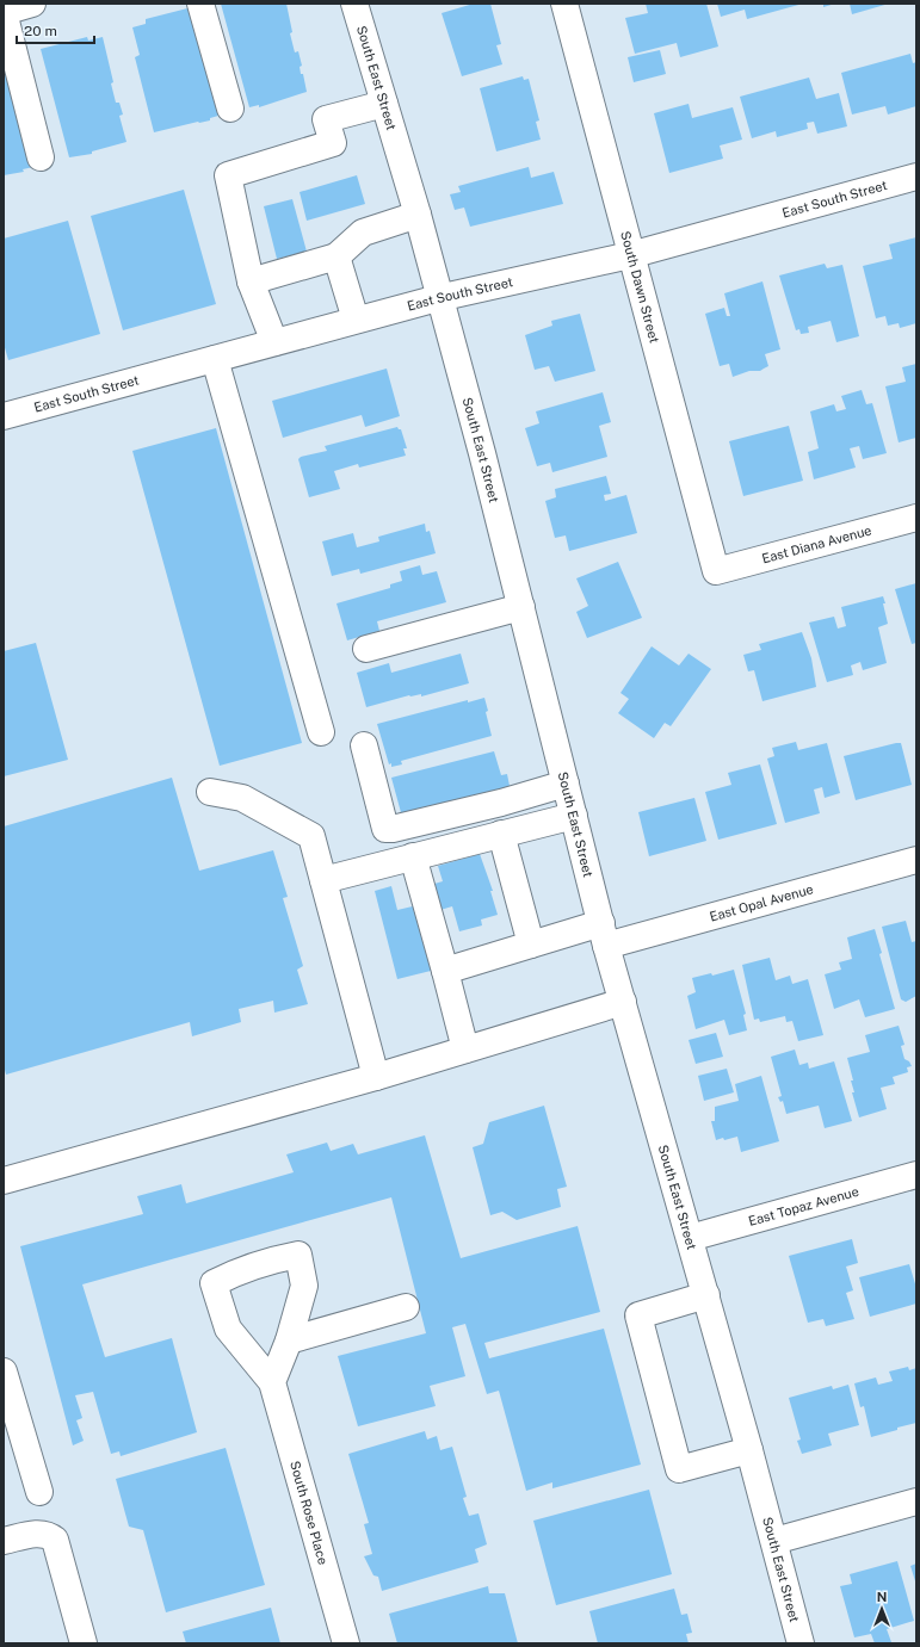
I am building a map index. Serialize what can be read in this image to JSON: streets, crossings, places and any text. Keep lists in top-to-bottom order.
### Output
{
  "streets": {
    "street": [
      "South East Street",
      "East South Street",
      "South Dawn Street",
      "East Diana Avenue",
      "East Opal Avenue",
      "East Topaz Avenue",
      "South Rose Place"
    ]
  },
  "crossings": [
    ["South East Street", "East South Street"],
    ["South East Street", "East Opal Avenue"],
    ["South East Street", "East Topaz Avenue"],
    ["East South Street", "South Dawn Street"],
    ["South Dawn Street", "East Diana Avenue"]
  ],
  "scale_bar": "20 m",
  "north": "top"
}
